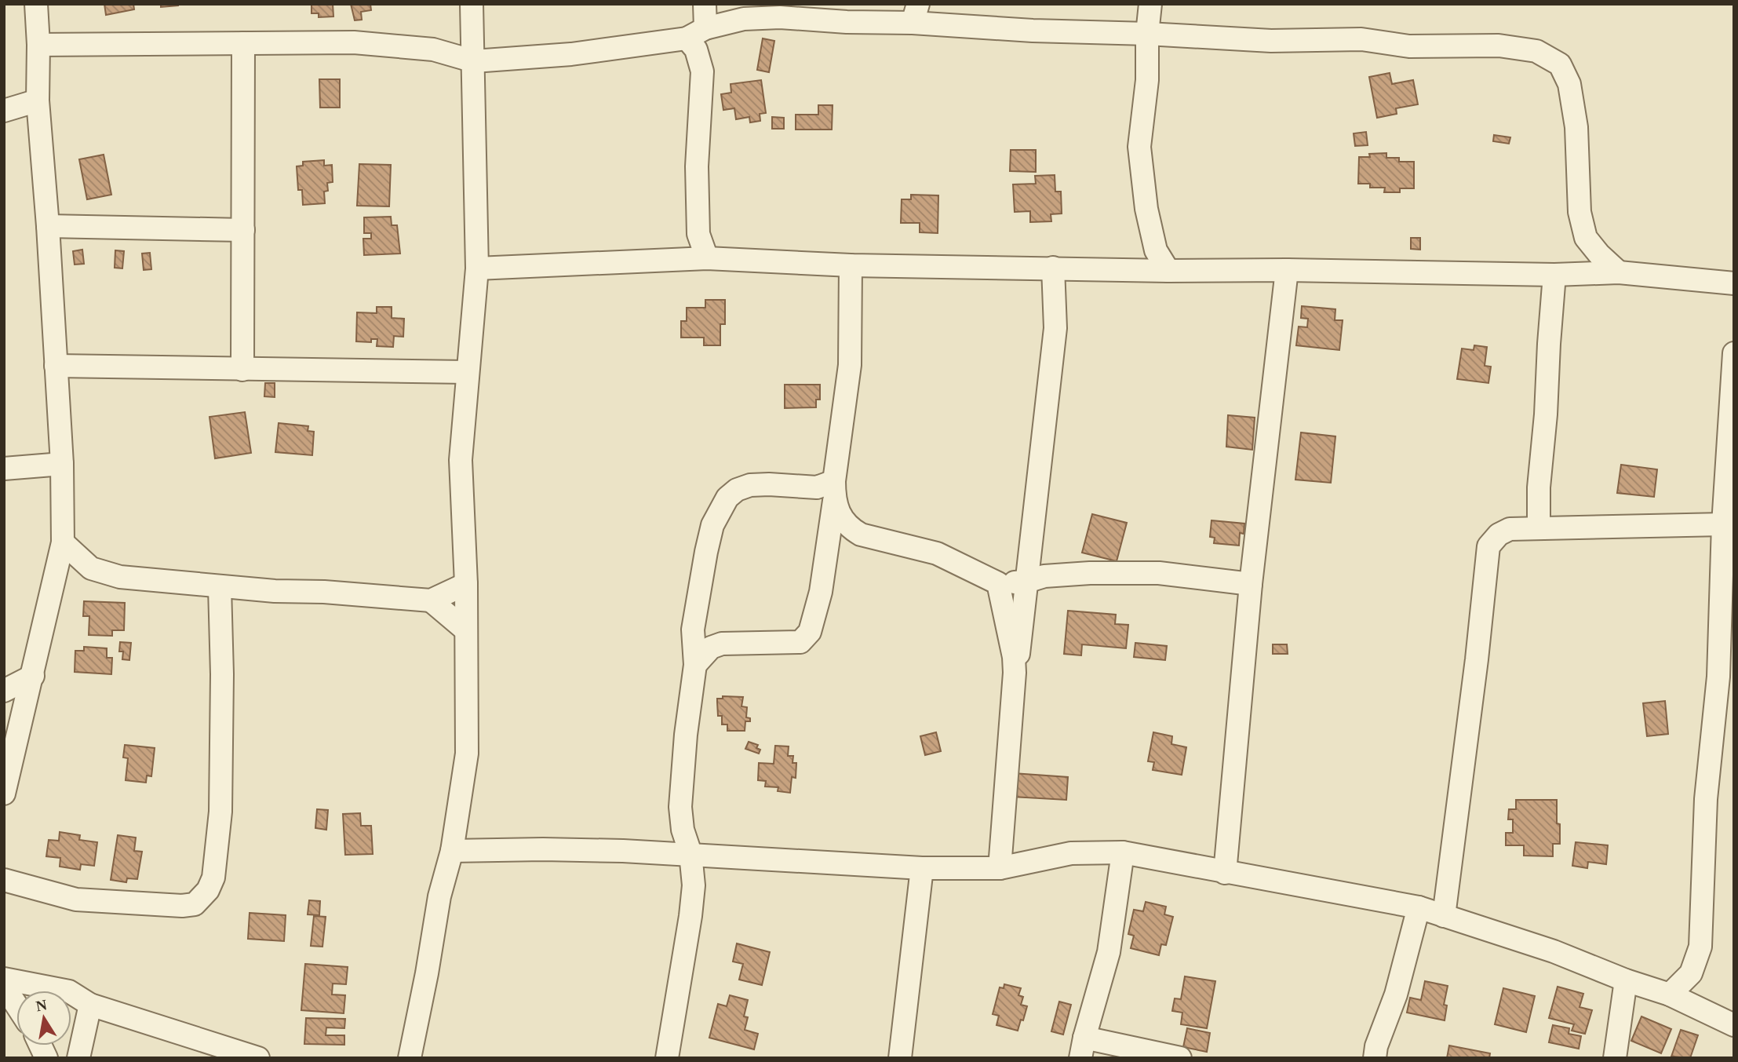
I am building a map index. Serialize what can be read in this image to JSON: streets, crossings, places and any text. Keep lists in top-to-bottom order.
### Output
{
  "north": "top"
}
